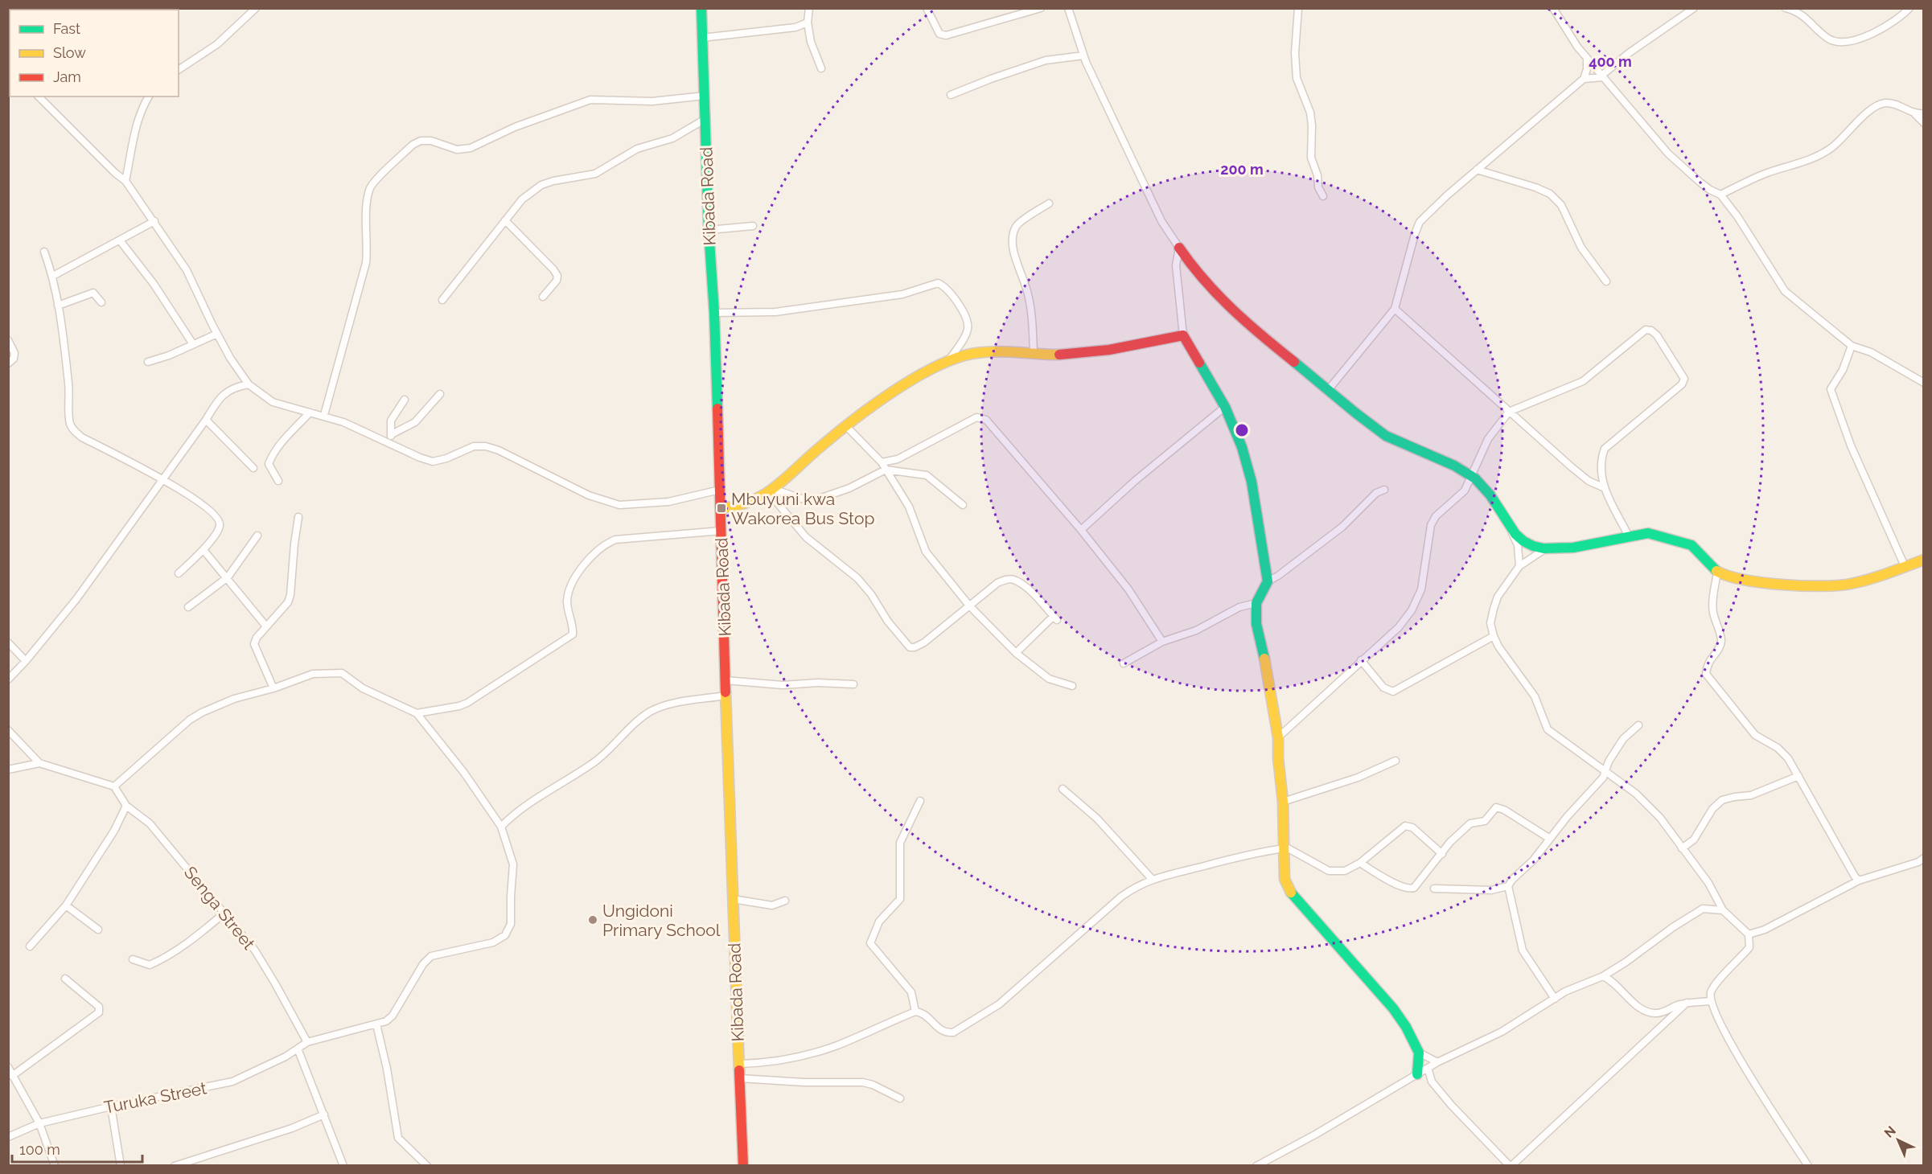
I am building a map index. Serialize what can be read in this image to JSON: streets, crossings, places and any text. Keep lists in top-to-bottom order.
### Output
{
  "streets": {
    "street": ["Kibada Road", "Senga Street", "Turuka Street"]
  },
  "crossings": [
    ["Senga Street", "Turuka Street"]
  ],
  "places": {
    "transit": ["Mbuyuni kwa Wakorea Bus Stop"],
    "other": ["Ungidoni Primary School"]
  },
  "legend": ["Fast", "Slow", "Jam"],
  "scale_bar": "100 m",
  "north": "top left",
  "rings": ["400 m", "200 m"]
}
